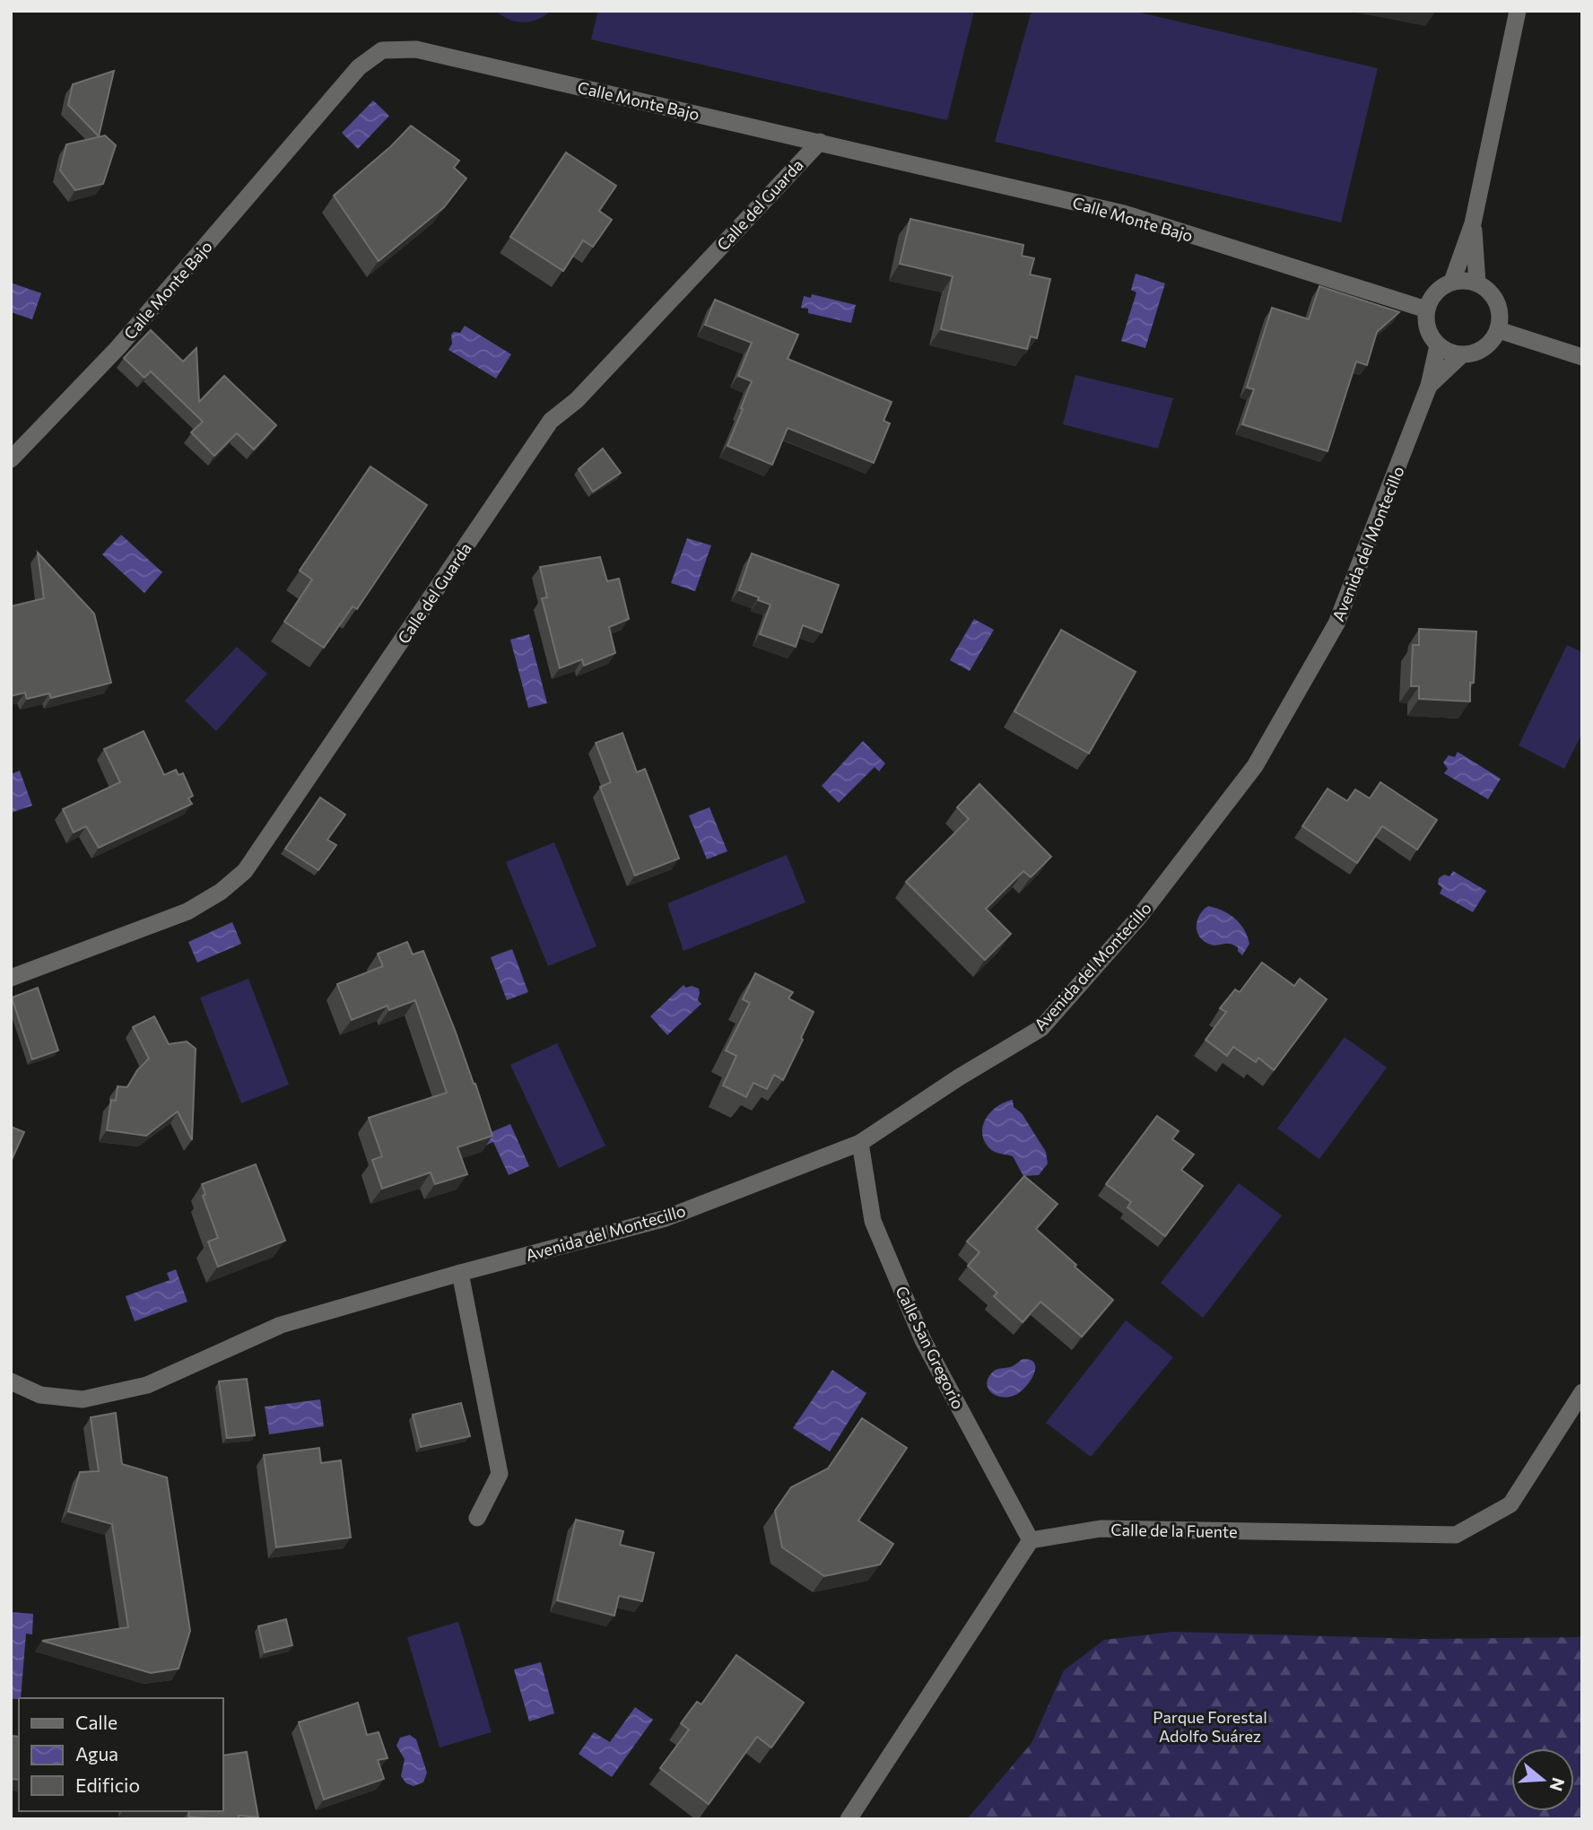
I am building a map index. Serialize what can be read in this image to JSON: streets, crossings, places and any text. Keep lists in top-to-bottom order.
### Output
{
  "streets": {
    "street": [
      "Calle Monte Bajo",
      "Calle del Guarda",
      "Avenida del Montecillo",
      "Calle San Gregorio",
      "Calle de la Fuente"
    ]
  },
  "crossings": [
    ["Calle Monte Bajo", "Calle del Guarda"],
    ["Calle Monte Bajo", "Avenida del Montecillo"],
    ["Avenida del Montecillo", "Calle San Gregorio"],
    ["Calle San Gregorio", "Calle de la Fuente"]
  ],
  "parks": ["Parque Forestal Adolfo Suárez"],
  "legend": ["Calle", "Agua", "Edificio"],
  "north": "right"
}
